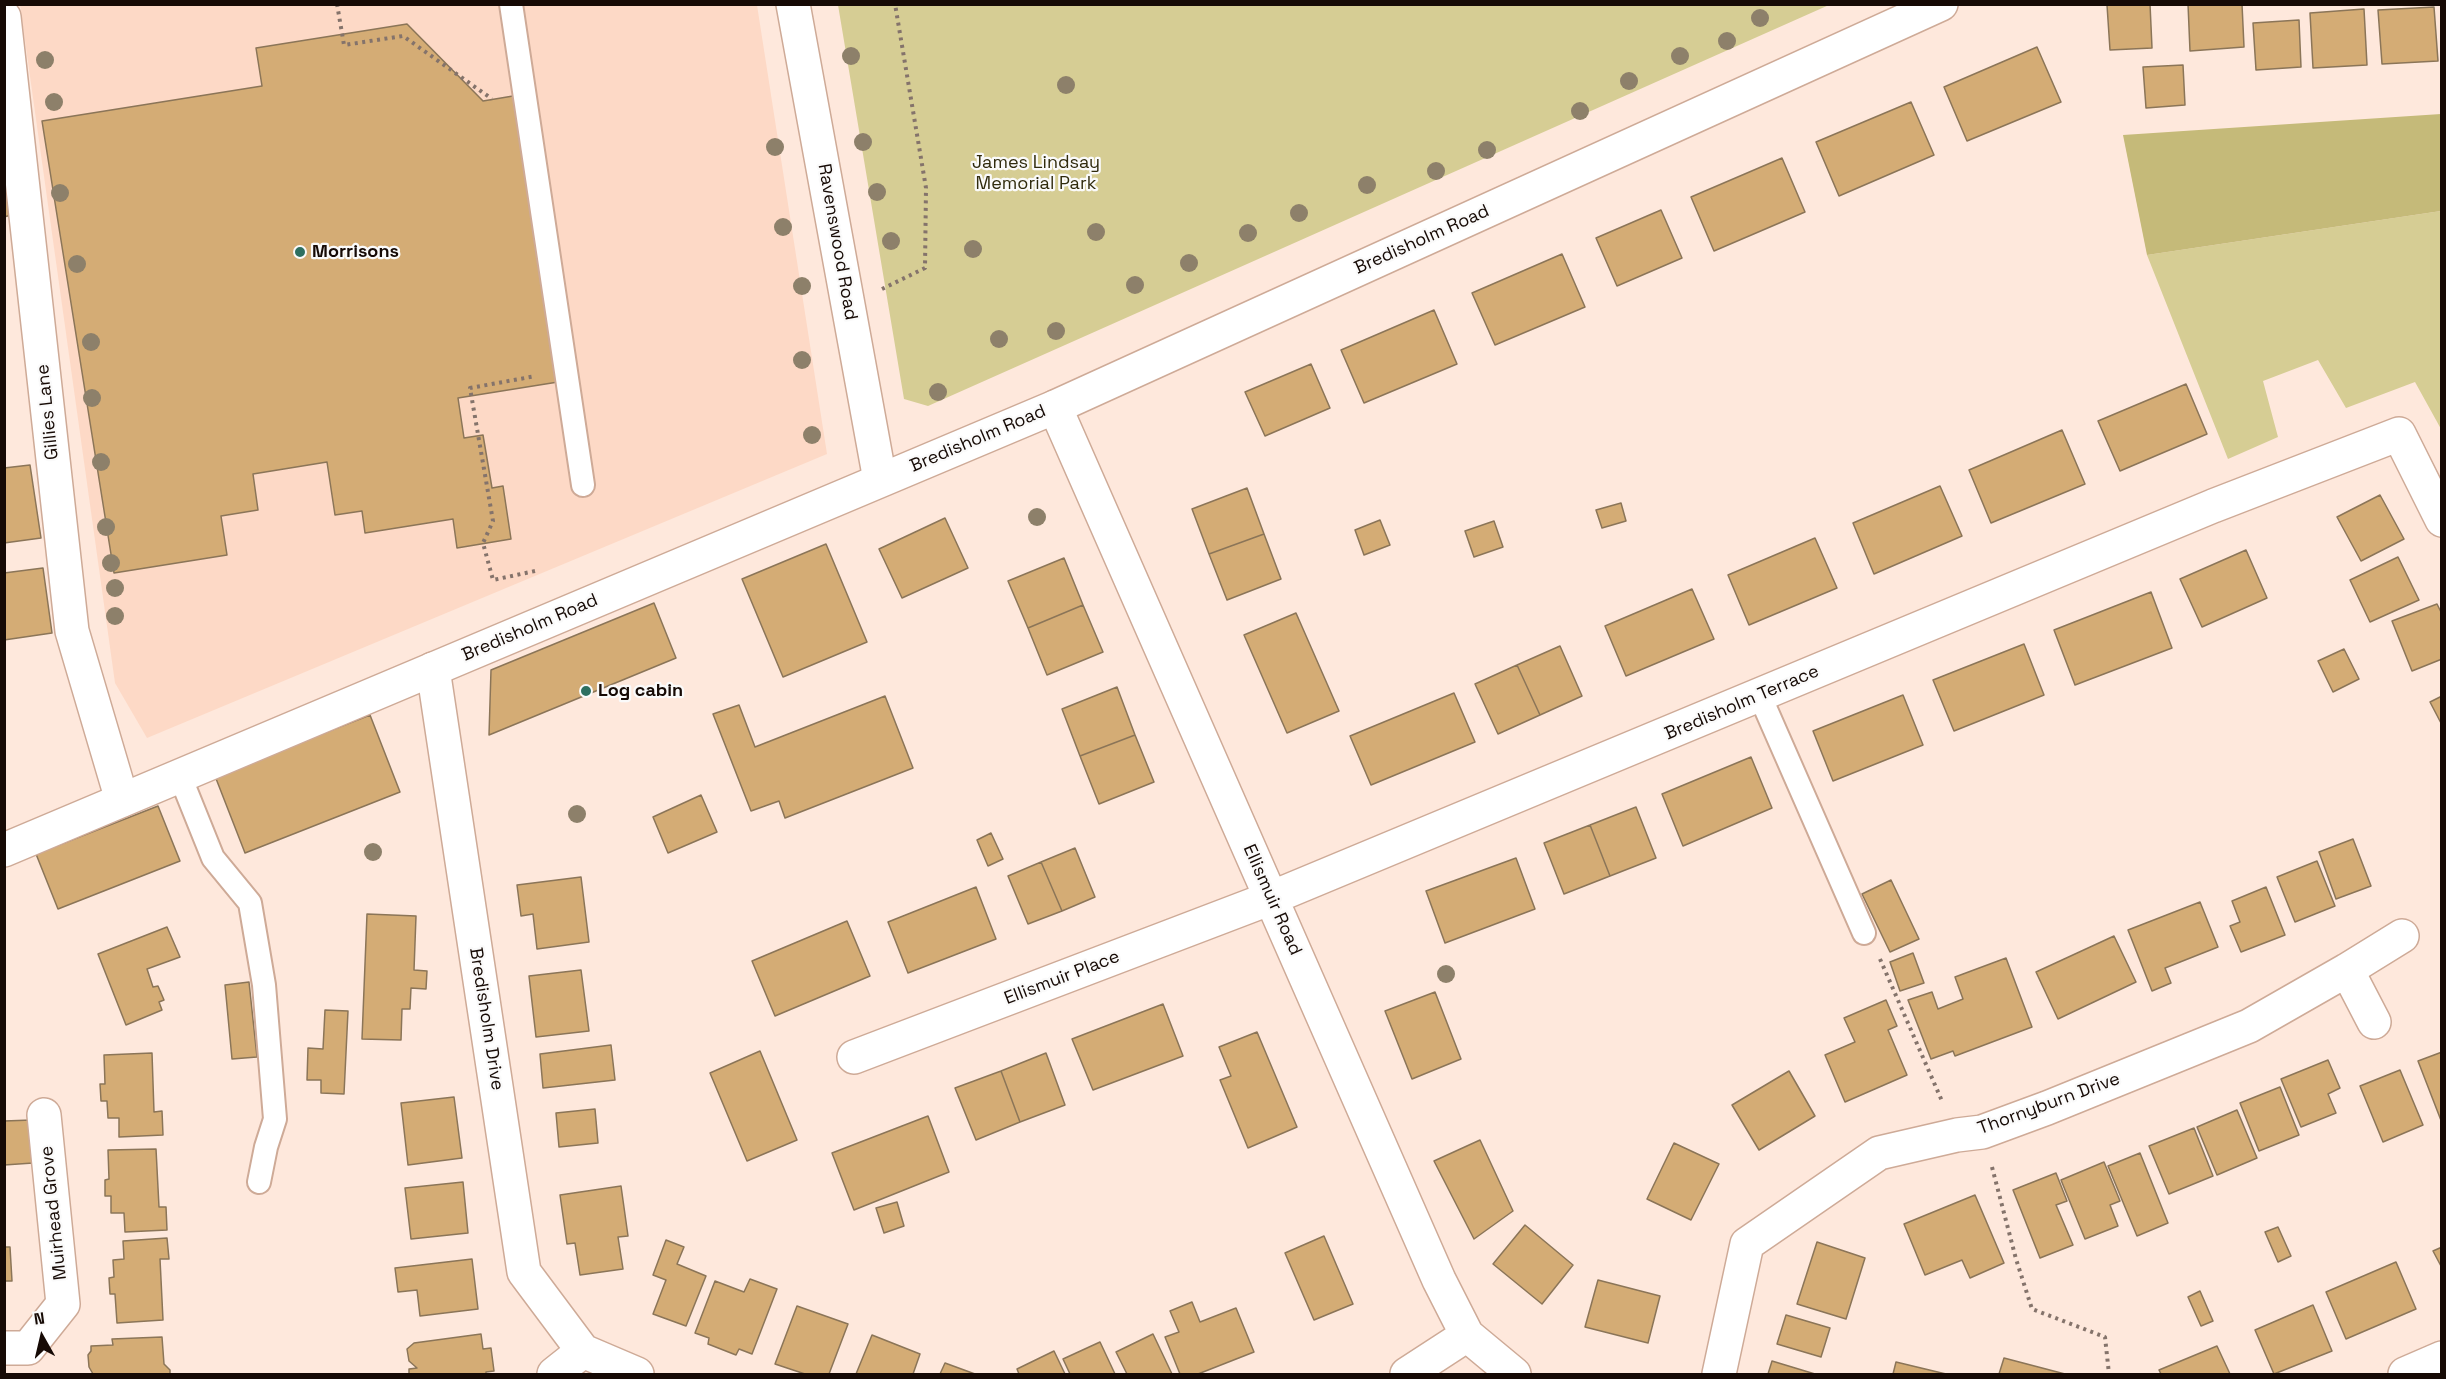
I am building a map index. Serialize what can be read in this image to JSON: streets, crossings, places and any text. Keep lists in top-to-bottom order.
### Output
{
  "streets": {
    "street": [
      "Bredisholm Road",
      "Ravenswood Road",
      "Gillies Lane",
      "Bredisholm Terrace",
      "Ellismuir Road",
      "Ellismuir Place",
      "Bredisholm Drive",
      "Thornyburn Drive",
      "Muirhead Grove"
    ]
  },
  "crossings": [
    ["Bredisholm Road", "Ravenswood Road"],
    ["Bredisholm Road", "Gillies Lane"],
    ["Bredisholm Road", "Ellismuir Road"],
    ["Bredisholm Road", "Bredisholm Drive"],
    ["Bredisholm Terrace", "Ellismuir Road"],
    ["Bredisholm Terrace", "Ellismuir Place"],
    ["Ellismuir Road", "Ellismuir Place"]
  ],
  "parks": ["James Lindsay Memorial Park"],
  "places": ["Morrisons", "Log cabin"],
  "north": "top"
}
